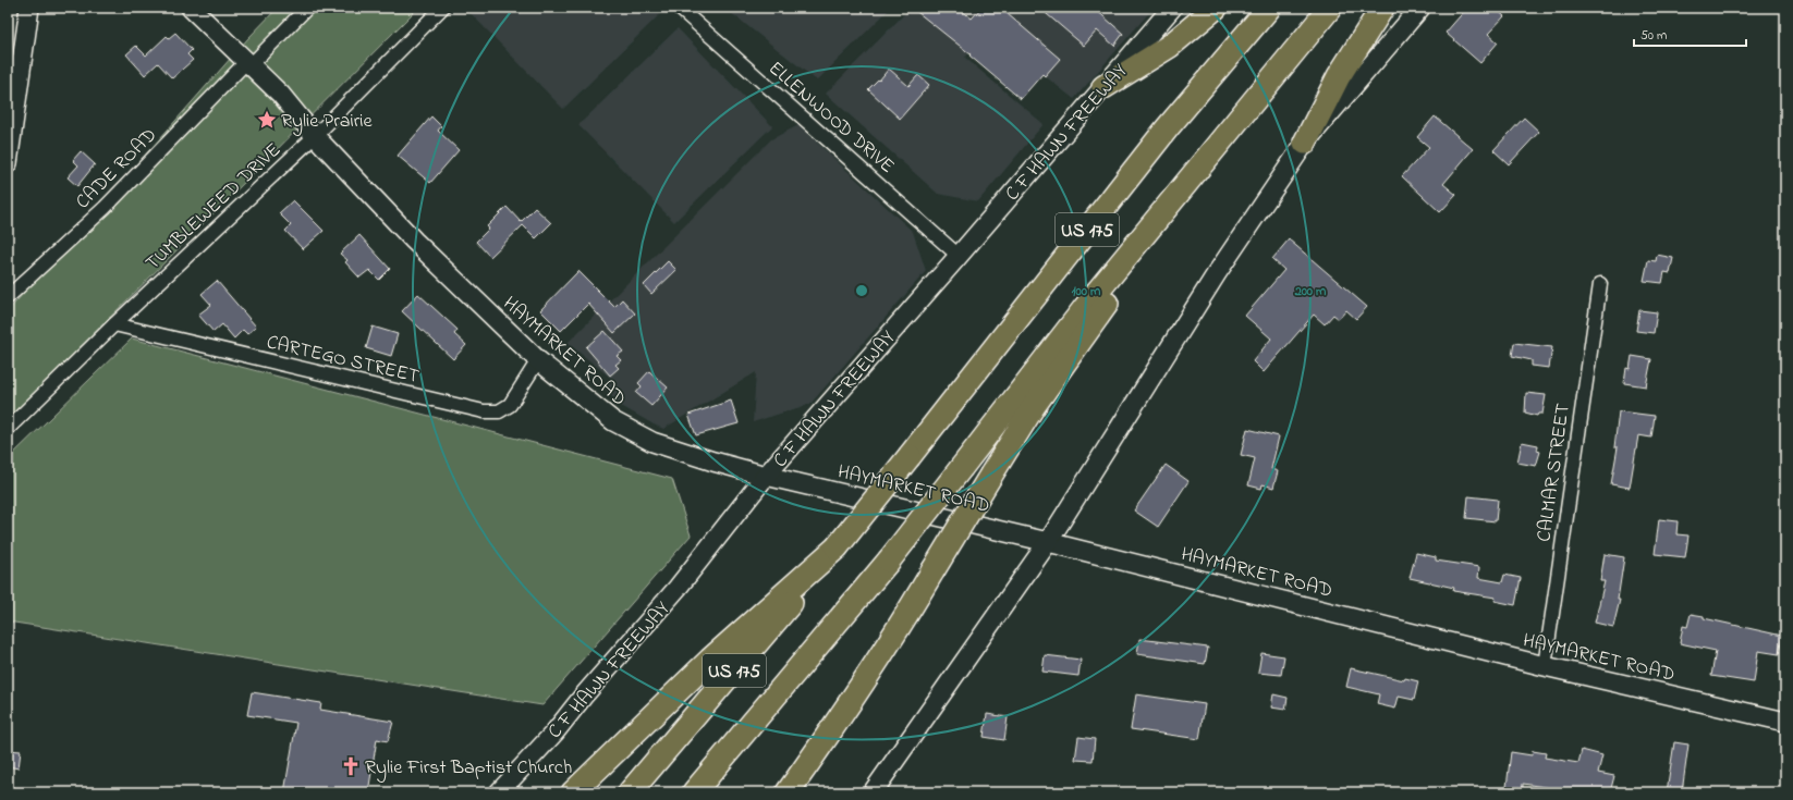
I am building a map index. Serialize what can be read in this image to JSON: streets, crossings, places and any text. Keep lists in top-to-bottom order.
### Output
{
  "streets": {
    "highway": ["US 175"],
    "main road": ["C F HAWN FREEWAY", "HAYMARKET ROAD"],
    "street": [
      "ELLENWOOD DRIVE",
      "CADE ROAD",
      "TUMBLEWEED DRIVE",
      "CARTEGO STREET",
      "CALMAR STREET"
    ]
  },
  "crossings": [
    ["ELLENWOOD DRIVE", "C F HAWN FREEWAY"],
    ["C F HAWN FREEWAY", "HAYMARKET ROAD"],
    ["CADE ROAD", "HAYMARKET ROAD"],
    ["TUMBLEWEED DRIVE", "HAYMARKET ROAD"],
    ["TUMBLEWEED DRIVE", "CARTEGO STREET"],
    ["HAYMARKET ROAD", "CARTEGO STREET"],
    ["HAYMARKET ROAD", "CALMAR STREET"]
  ],
  "places": {
    "place": ["Rylie Prairie"],
    "church": ["Rylie First Baptist Church"]
  },
  "scale_bar": "50 m",
  "rings": ["100 m", "200 m"]
}
